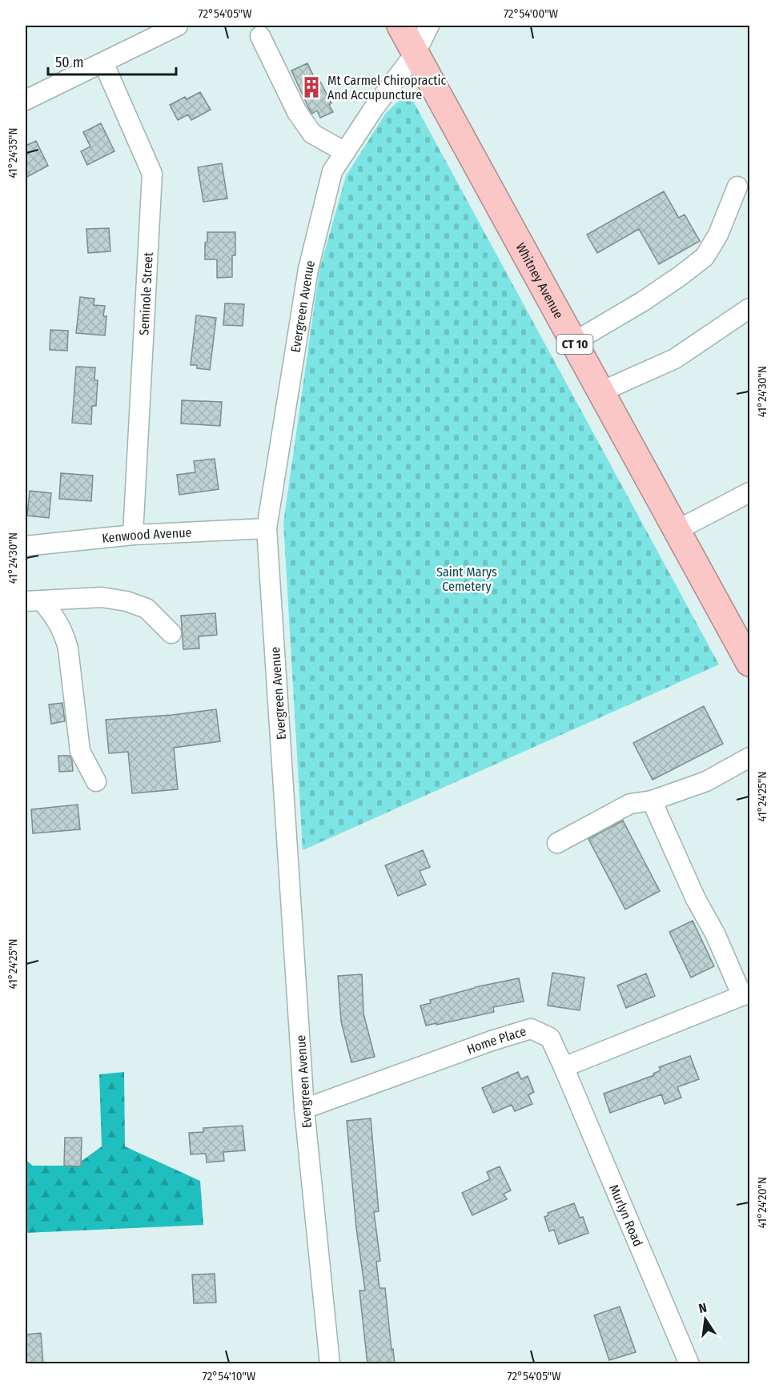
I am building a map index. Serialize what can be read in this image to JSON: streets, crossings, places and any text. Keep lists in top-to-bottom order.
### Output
{
  "streets": {
    "highway": ["Whitney Avenue", "CT 10"],
    "street": [
      "Seminole Street",
      "Evergreen Avenue",
      "Kenwood Avenue",
      "Home Place",
      "Murlyn Road"
    ]
  },
  "crossings": [
    ["Whitney Avenue", "Evergreen Avenue"],
    ["Seminole Street", "Kenwood Avenue"],
    ["Evergreen Avenue", "Kenwood Avenue"],
    ["Evergreen Avenue", "Home Place"],
    ["Home Place", "Murlyn Road"]
  ],
  "parks": ["Saint Marys Cemetery"],
  "places": {
    "building": ["Mt Carmel Chiropractic And Accupuncture"]
  },
  "scale_bar": "50 m",
  "north": "top",
  "coordinates": [
    "72°54'05\"W",
    "72°54'00\"W",
    "41°24'35\"N",
    "41°24'30\"N",
    "41°24'25\"N",
    "41°24'20\"N",
    "72°54'10\"W"
  ]
}
